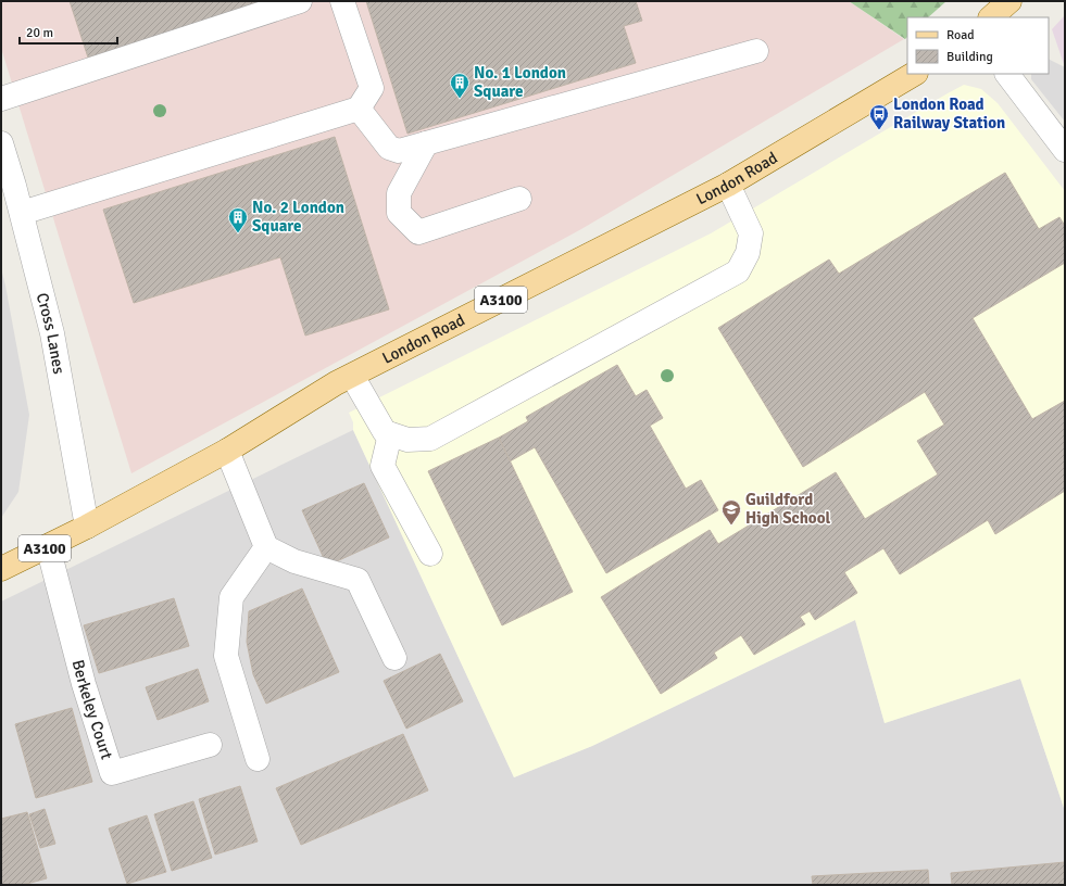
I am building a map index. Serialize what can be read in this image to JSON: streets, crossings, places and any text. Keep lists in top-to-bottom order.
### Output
{
  "streets": {
    "main road": ["London Road", "A3100"],
    "street": ["Cross Lanes", "Berkeley Court"]
  },
  "crossings": [
    ["London Road", "Cross Lanes"],
    ["London Road", "Berkeley Court"]
  ],
  "places": {
    "building": ["No. 1 London Square", "No. 2 London Square"],
    "bus stop": ["London Road Railway Station"],
    "school or university": ["Guildford High School"]
  },
  "legend": ["Road", "Building"],
  "scale_bar": "20 m"
}
